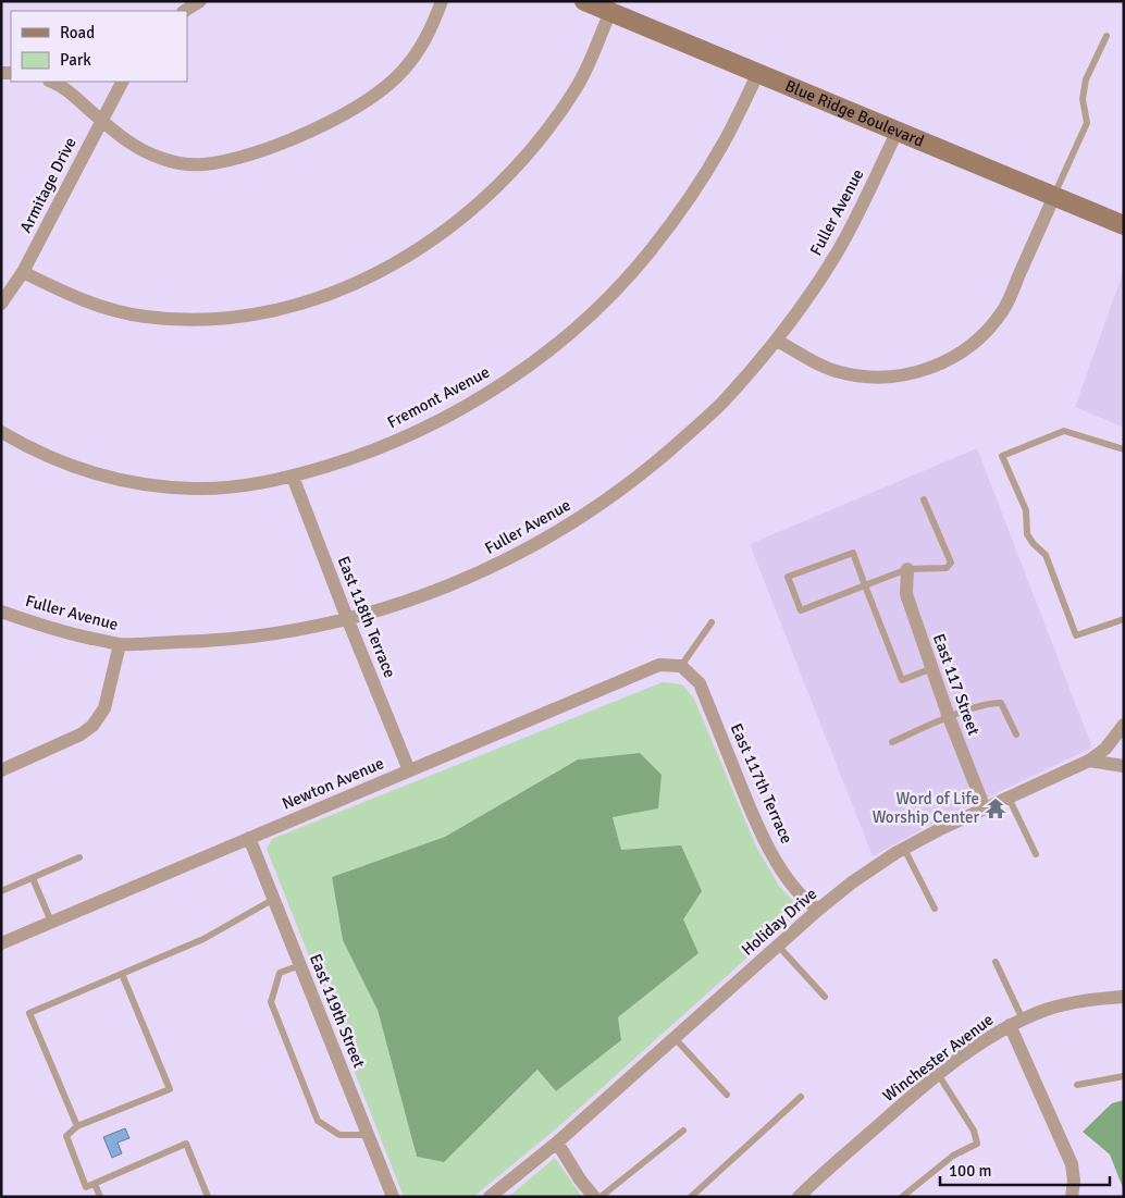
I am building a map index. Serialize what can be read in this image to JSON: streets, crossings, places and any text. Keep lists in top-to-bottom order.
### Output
{
  "streets": {
    "main road": ["Blue Ridge Boulevard"],
    "street": [
      "Armitage Drive",
      "Fuller Avenue",
      "Fremont Avenue",
      "East 118th Terrace",
      "East 117 Street",
      "Newton Avenue",
      "East 117th Terrace",
      "Holiday Drive",
      "East 119th Street",
      "Winchester Avenue"
    ]
  },
  "crossings": [
    ["Blue Ridge Boulevard", "Fuller Avenue"],
    ["Blue Ridge Boulevard", "Fremont Avenue"],
    ["Fuller Avenue", "East 118th Terrace"],
    ["Fremont Avenue", "East 118th Terrace"],
    ["East 118th Terrace", "Newton Avenue"],
    ["East 117 Street", "Holiday Drive"],
    ["Newton Avenue", "East 117th Terrace"],
    ["Newton Avenue", "East 119th Street"],
    ["East 117th Terrace", "Holiday Drive"]
  ],
  "places": {
    "temple": ["Word of Life Worship Center"]
  },
  "legend": ["Road", "Park"],
  "scale_bar": "100 m"
}
